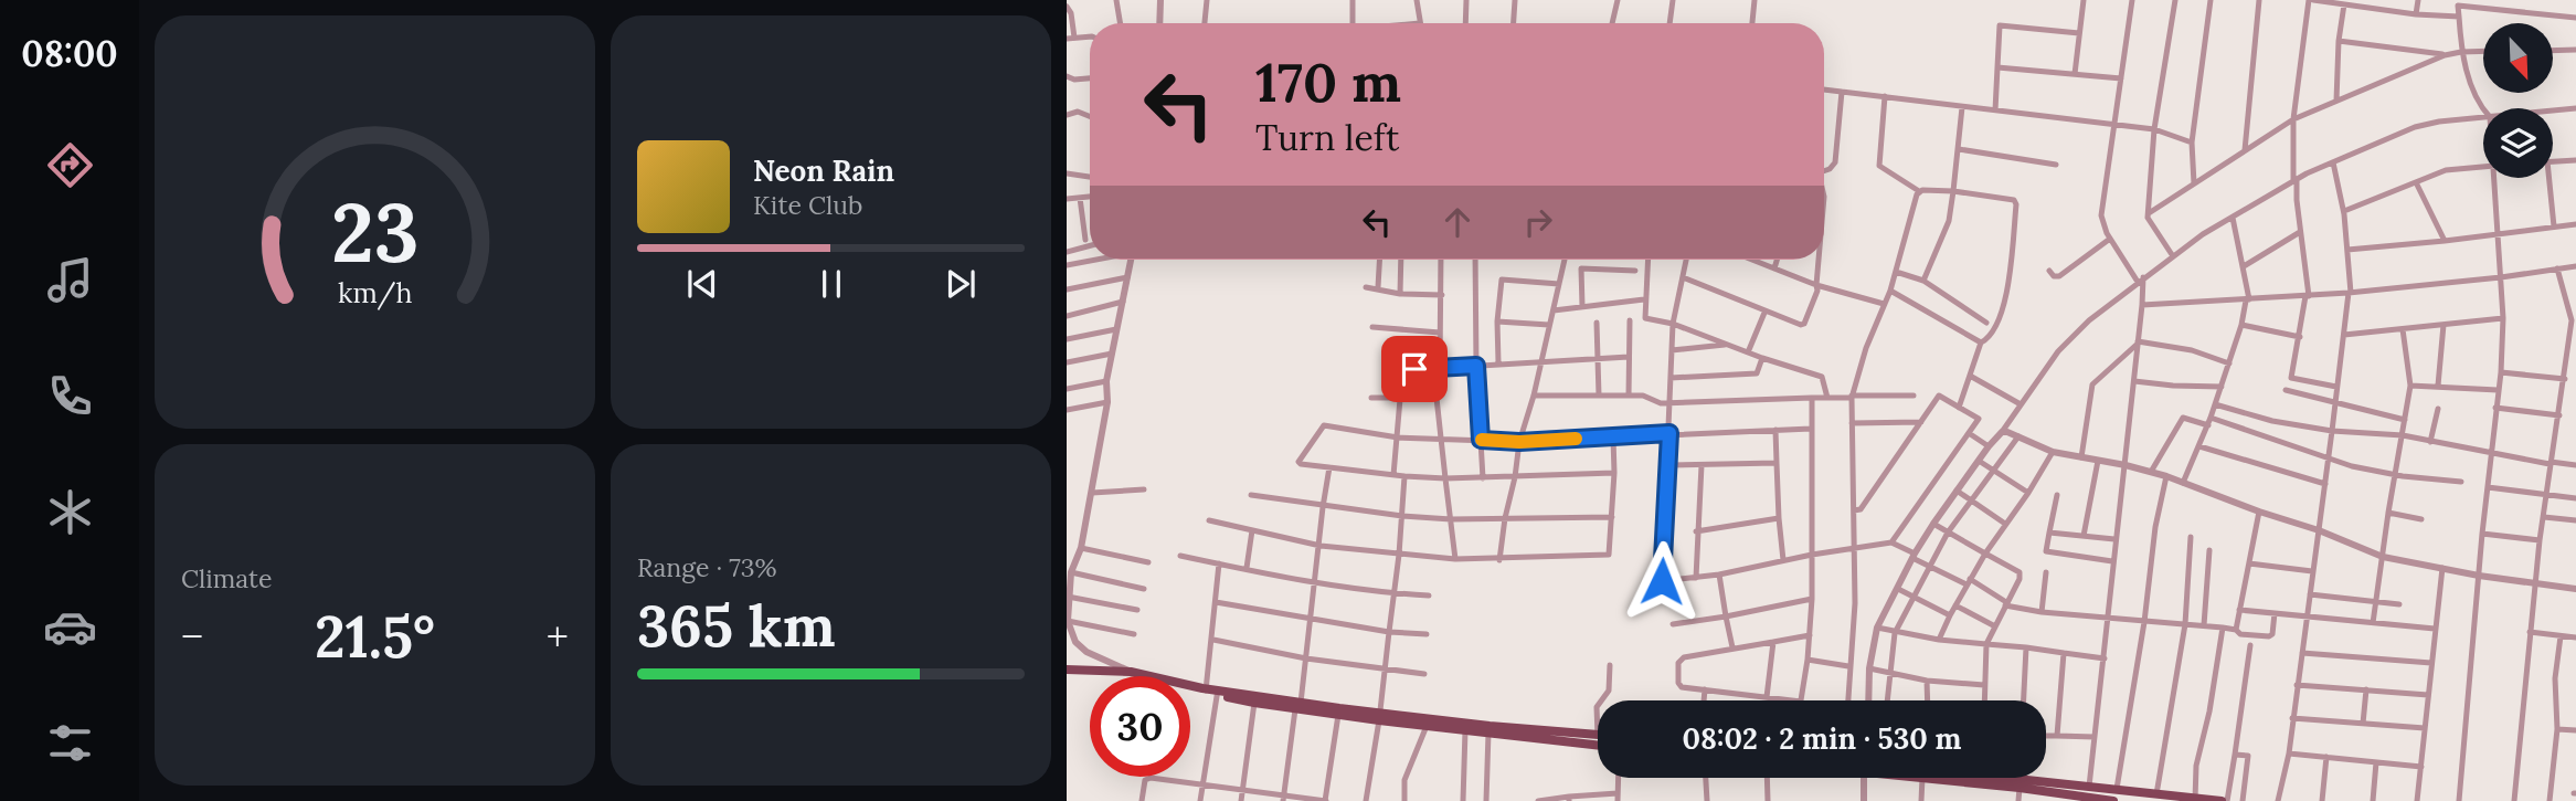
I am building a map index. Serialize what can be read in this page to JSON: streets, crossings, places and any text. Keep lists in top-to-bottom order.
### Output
{
  "north": "bottom right",
  "page": {
    "tabs": "08:00",
    "turn": ["170 m", "Turn left"],
    "song": ["Neon Rain", "Kite Club"],
    "tile": [
      "Climate",
      ["Range · 73%", "365 km"]
    ],
    "heat": ["−", "21.5°", "+"],
    "limit": "30",
    "trip": "08:02 · 2 min · 530 m",
    "gauge": ["23", "km/h"]
  }
}
